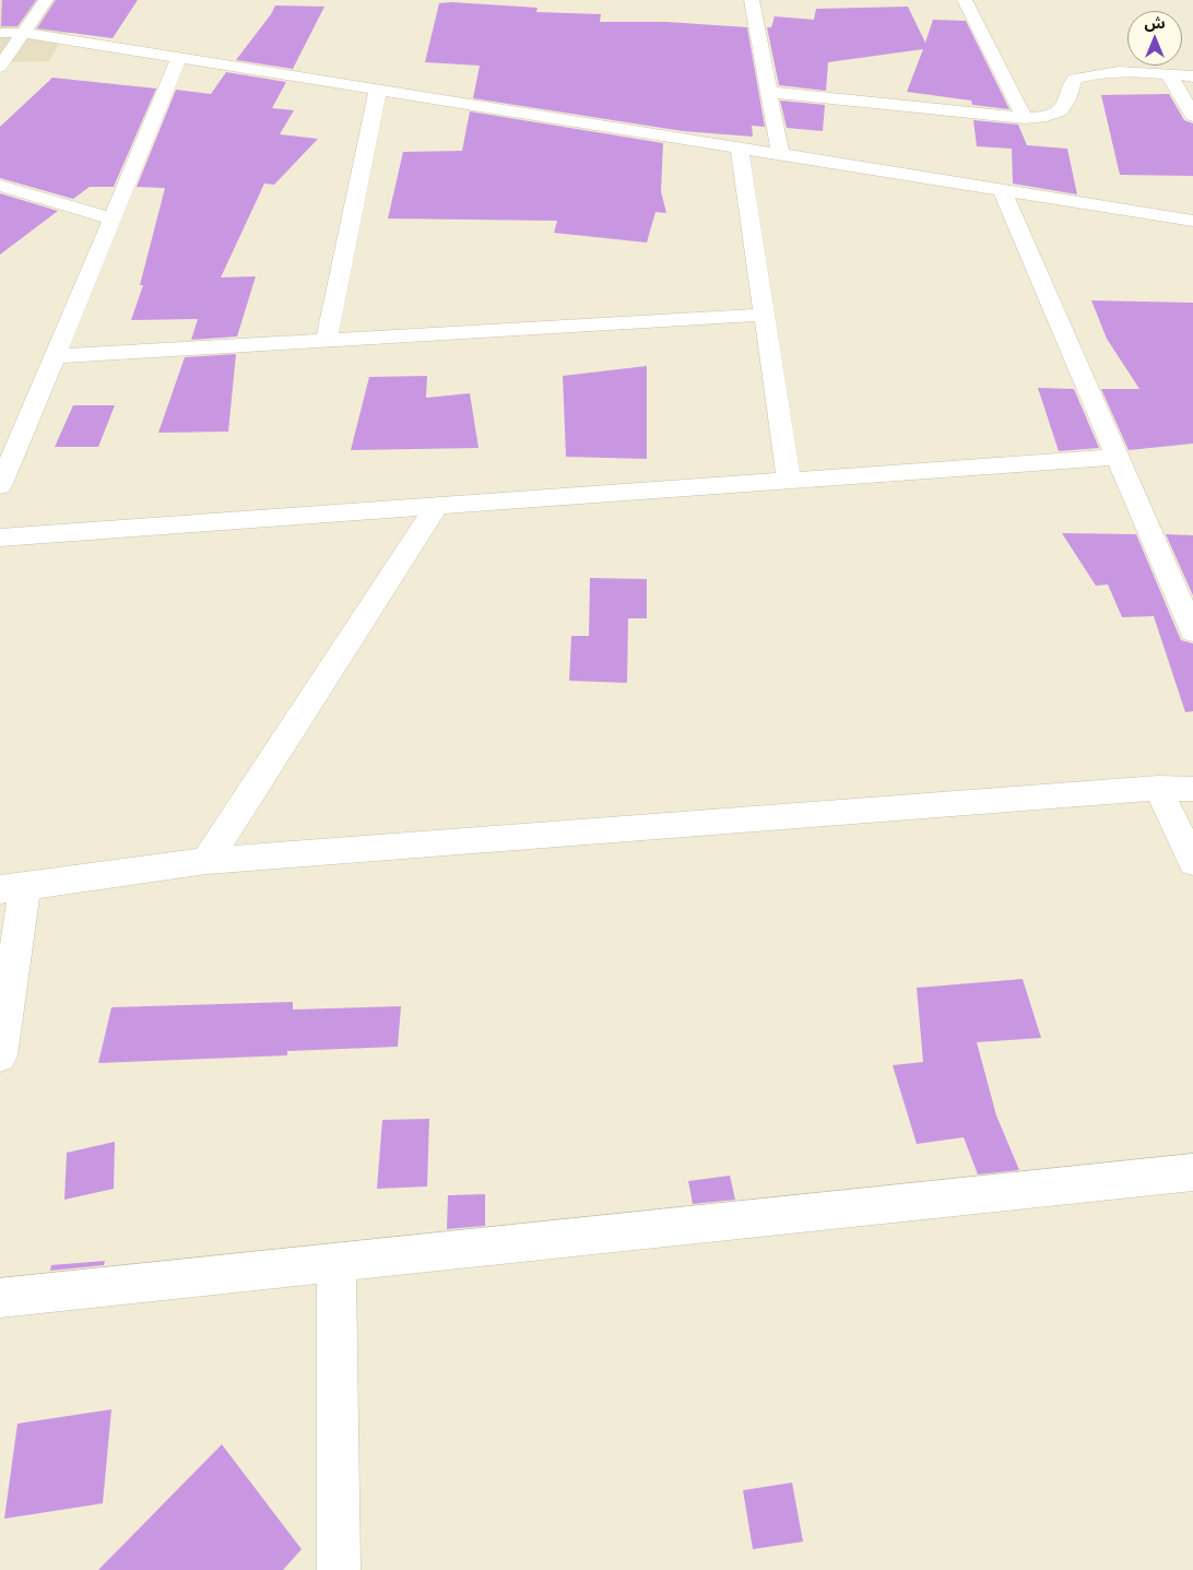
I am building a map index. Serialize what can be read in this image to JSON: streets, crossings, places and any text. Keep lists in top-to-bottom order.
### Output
{
  "north": "top"
}
